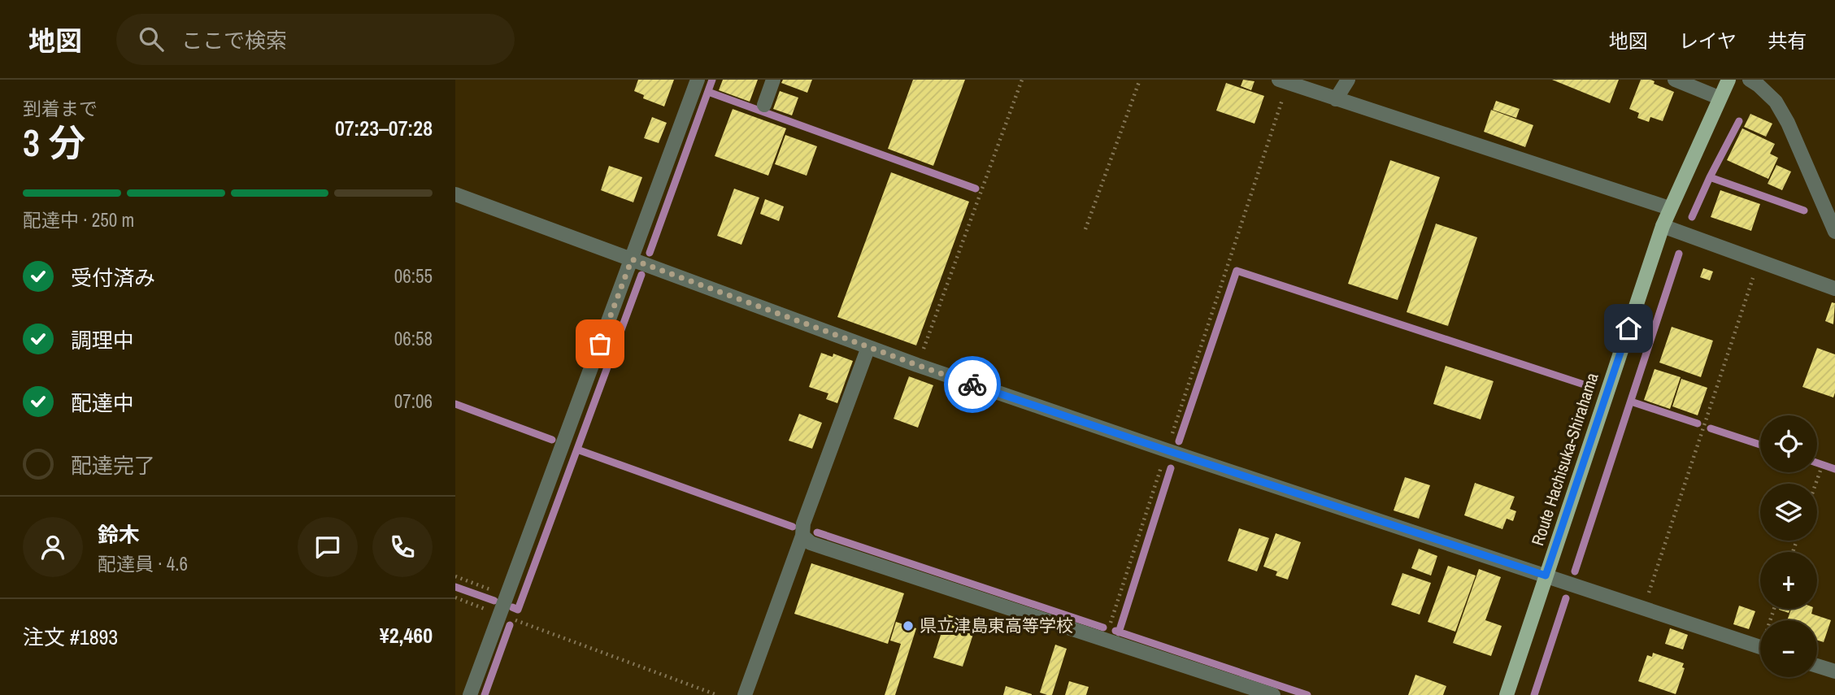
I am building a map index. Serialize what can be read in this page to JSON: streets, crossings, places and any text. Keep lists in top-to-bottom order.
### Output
{
  "streets": {
    "main road": ["Route Hachisuka-Shirahama"]
  },
  "places": ["県立津島東高等学校"],
  "page": {
    "header": "地図",
    "search": "ここで検索",
    "nav": ["地図", "レイヤ", "共有"],
    "heading": ["3 分", "到着まで", "07:23–07:28"],
    "panel": [
      "鈴木",
      "配達員 · 4.6",
      "注文 #1893",
      "¥2,460"
    ],
    "bar": "配達中 · 250 m",
    "list": [
      ["受付済み", "06:55"],
      ["調理中", "06:58"],
      ["配達中", "07:06"],
      "配達完了"
    ],
    "map_buttons": ["+", "−"]
  }
}
